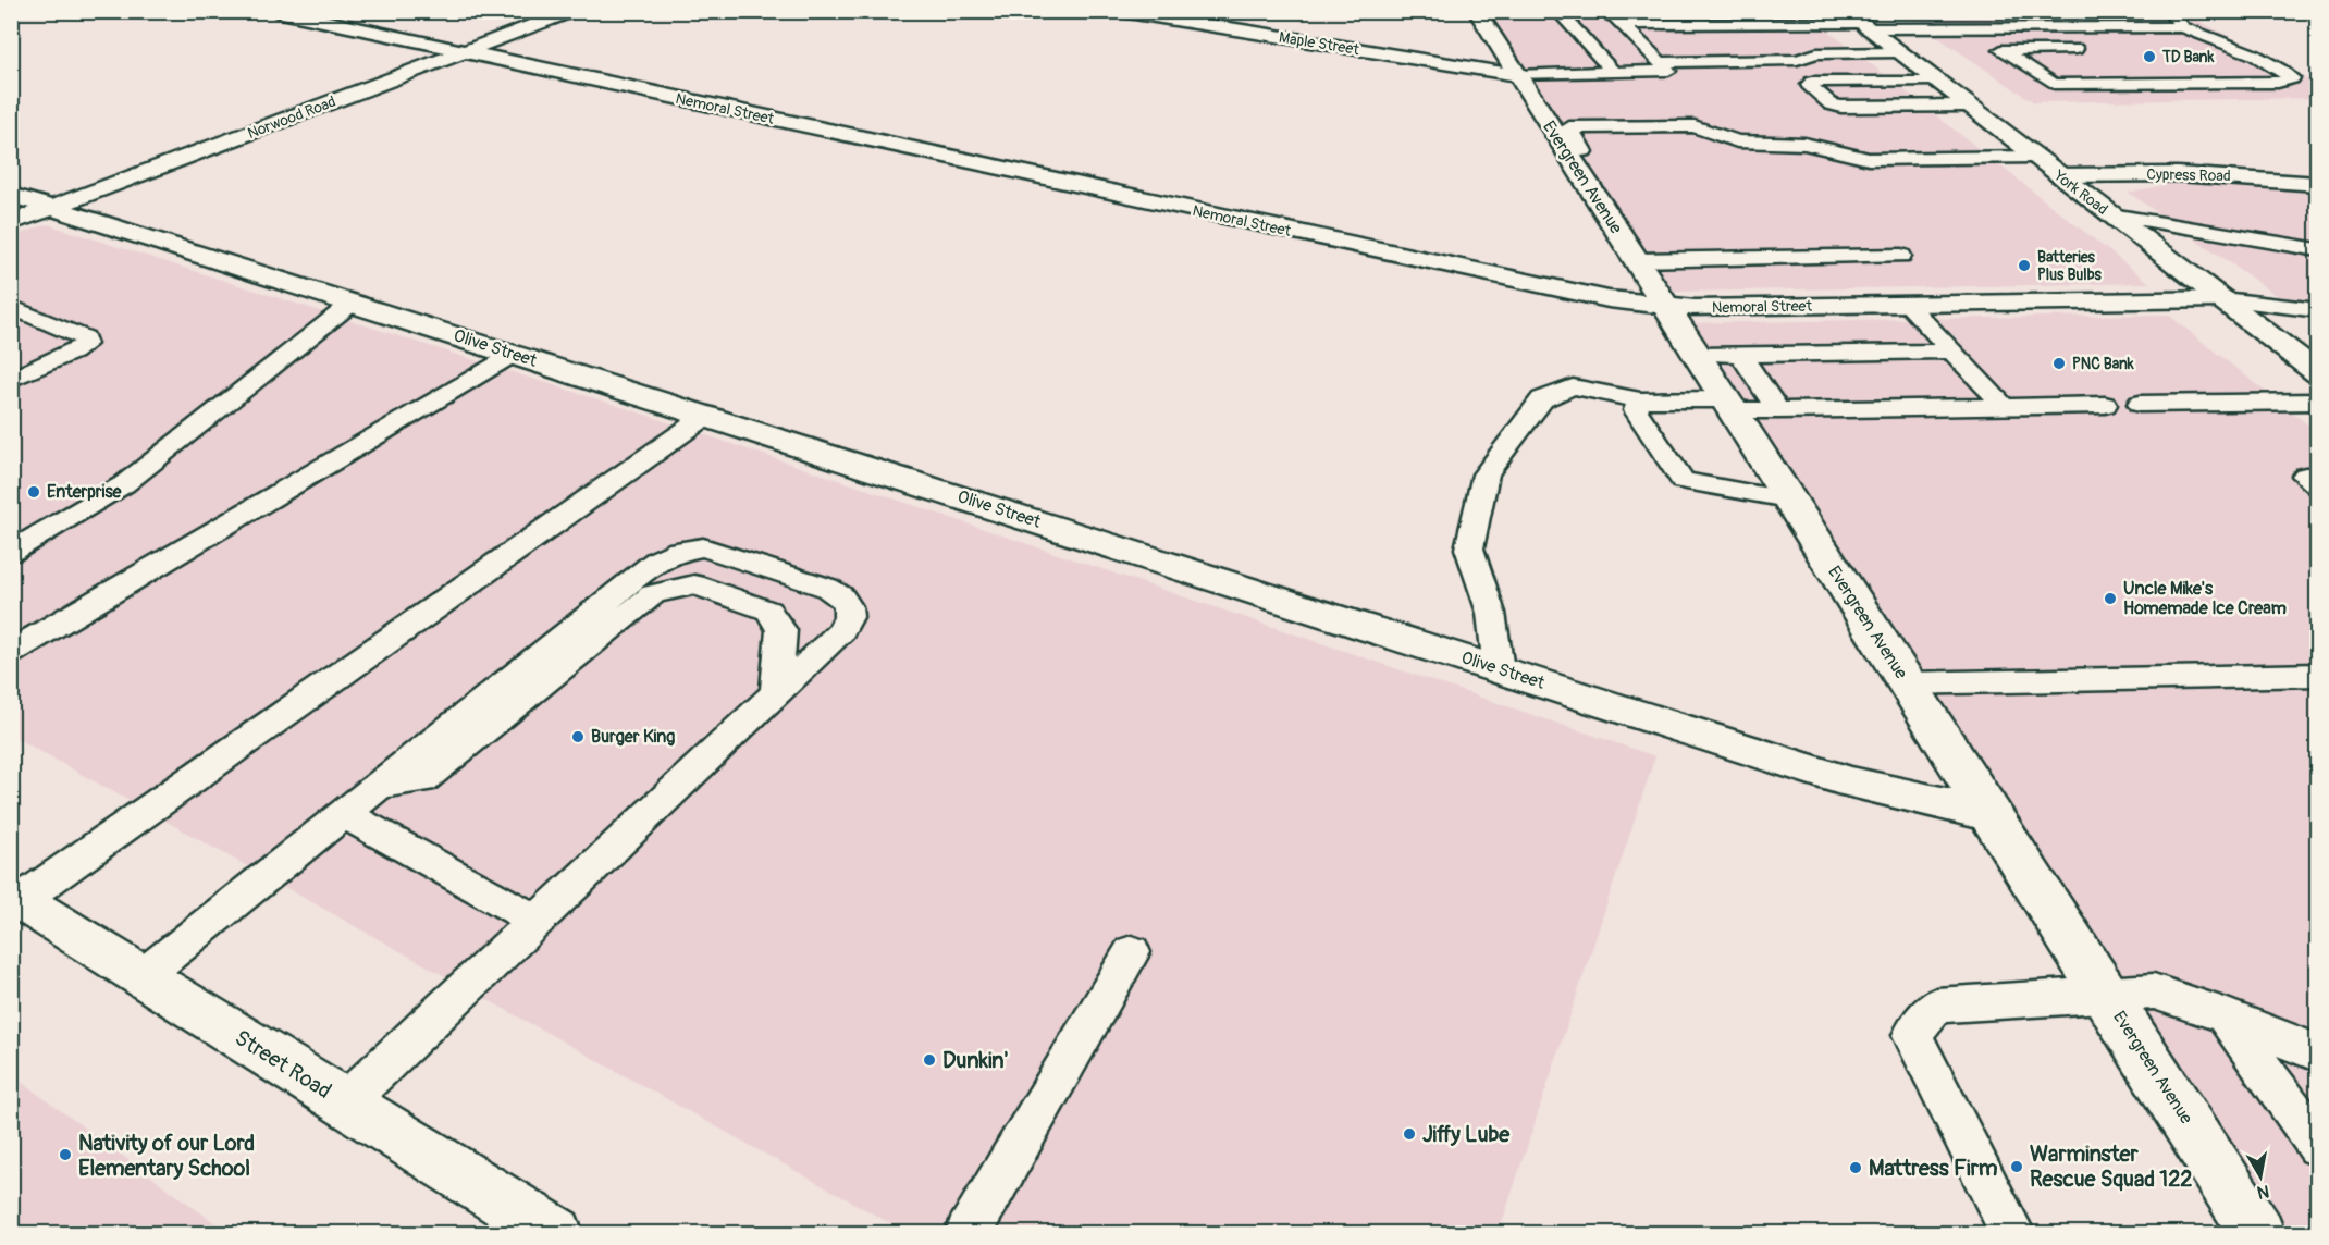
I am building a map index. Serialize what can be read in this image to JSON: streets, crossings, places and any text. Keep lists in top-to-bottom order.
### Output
{
  "streets": {
    "main road": [
      "Maple Street",
      "Nemoral Street",
      "Norwood Road",
      "Cypress Road",
      "Evergreen Avenue",
      "York Road",
      "Olive Street",
      "Street Road"
    ]
  },
  "crossings": [
    ["Maple Street", "Evergreen Avenue"],
    ["Nemoral Street", "Norwood Road"],
    ["Nemoral Street", "Evergreen Avenue"],
    ["Nemoral Street", "York Road"],
    ["Norwood Road", "Olive Street"],
    ["Cypress Road", "York Road"],
    ["Evergreen Avenue", "Olive Street"]
  ],
  "places": [
    "TD Bank",
    "Batteries Plus Bulbs",
    "PNC Bank",
    "Enterprise",
    "Uncle Mike's Homemade Ice Cream",
    "Burger King",
    "Dunkin'",
    "Jiffy Lube",
    "Nativity of our Lord Elementary School",
    "Warminster Rescue Squad 122",
    "Mattress Firm"
  ],
  "north": "bottom"
}
